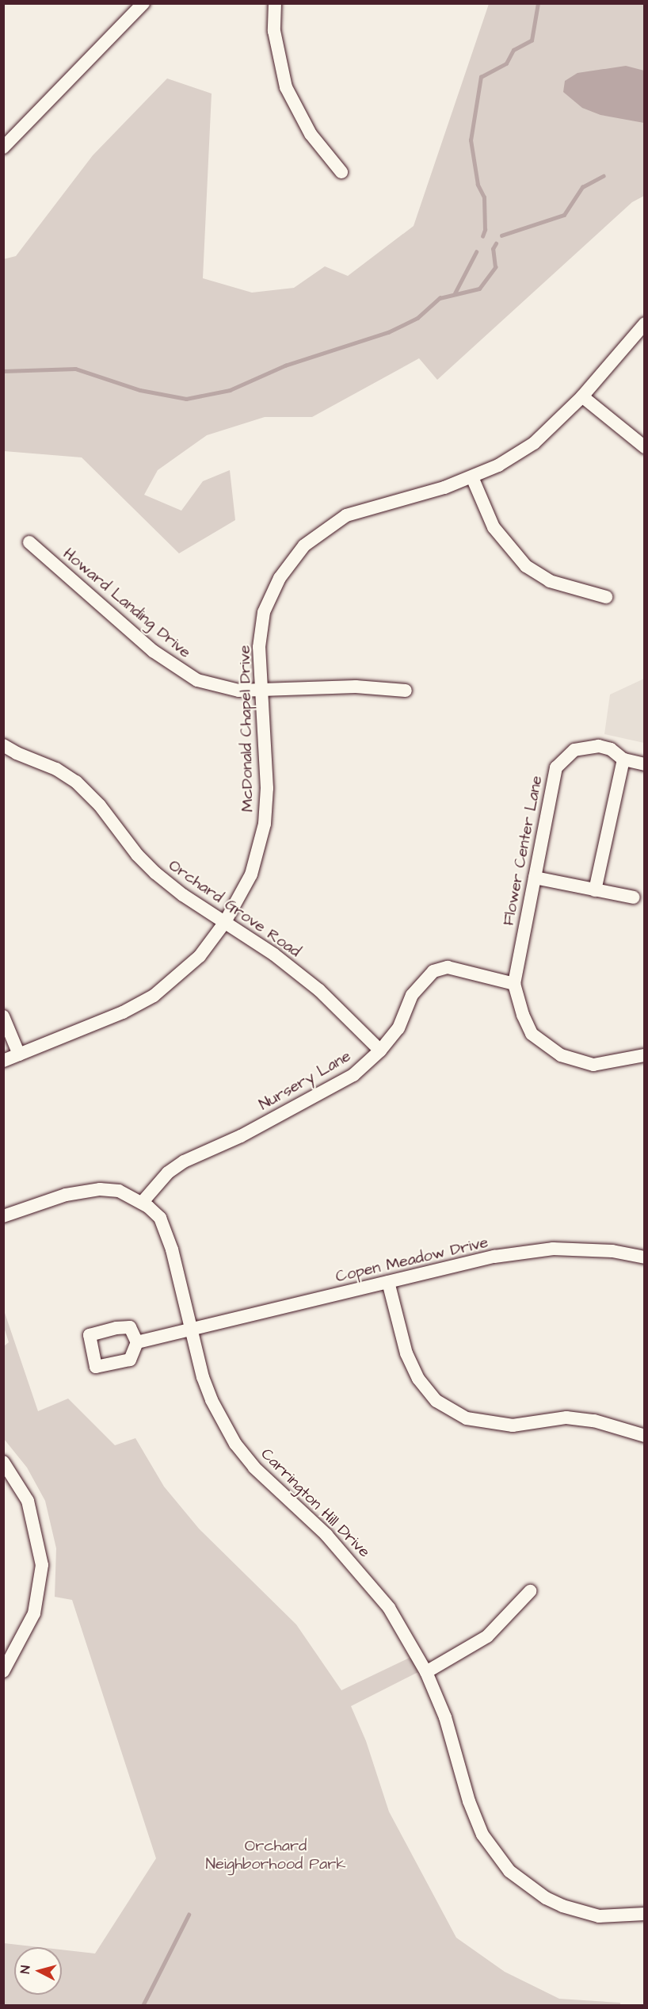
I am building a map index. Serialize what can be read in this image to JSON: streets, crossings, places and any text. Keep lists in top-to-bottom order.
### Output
{
  "streets": {
    "street": [
      "Howard Landing Drive",
      "McDonald Chapel Drive",
      "Flower Center Lane",
      "Orchard Grove Road",
      "Nursery Lane",
      "Copen Meadow Drive",
      "Carrington Hill Drive"
    ]
  },
  "crossings": [
    ["Howard Landing Drive", "McDonald Chapel Drive"],
    ["McDonald Chapel Drive", "Orchard Grove Road"],
    ["Flower Center Lane", "Nursery Lane"],
    ["Orchard Grove Road", "Nursery Lane"],
    ["Nursery Lane", "Carrington Hill Drive"],
    ["Copen Meadow Drive", "Carrington Hill Drive"]
  ],
  "parks": ["Orchard Neighborhood Park"],
  "north": "left"
}
